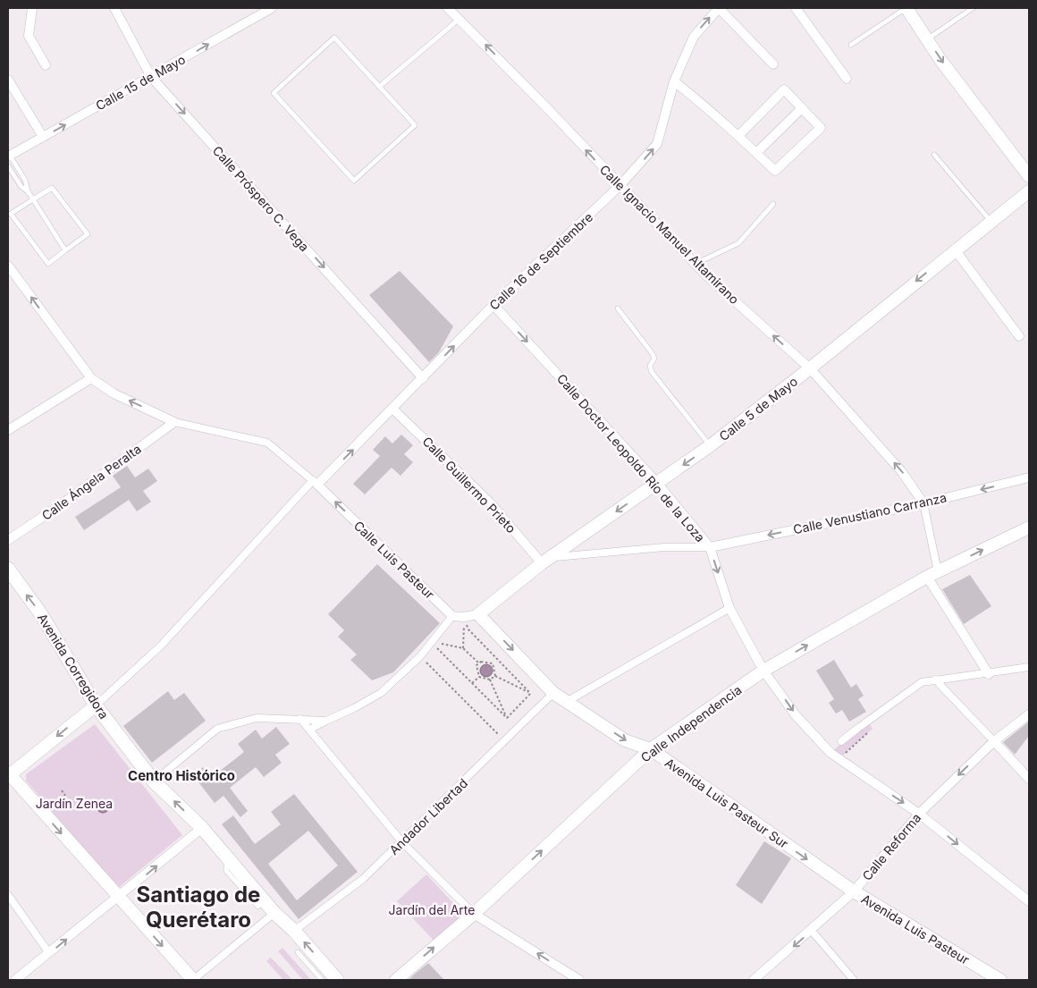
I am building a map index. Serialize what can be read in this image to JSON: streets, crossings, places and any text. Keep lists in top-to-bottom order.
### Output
{
  "streets": {
    "main road": ["Avenida Corregidora"],
    "street": [
      "Calle 15 de Mayo",
      "Calle Próspero C. Vega",
      "Calle Ignacio Manuel Altamirano",
      "Calle 16 de Septiembre",
      "Calle 5 de Mayo",
      "Calle Doctor Leopoldo Río de la Loza",
      "Calle Ángela Peralta",
      "Calle Guillermo Prieto",
      "Calle Venustiano Carranza",
      "Calle Luis Pasteur",
      "Calle Independencia",
      "Avenida Luis Pasteur Sur",
      "Andador Libertad",
      "Calle Reforma",
      "Avenida Luis Pasteur"
    ]
  },
  "crossings": [
    ["Calle 15 de Mayo", "Calle Próspero C. Vega"],
    ["Calle Próspero C. Vega", "Calle 16 de Septiembre"],
    ["Calle Ignacio Manuel Altamirano", "Calle 16 de Septiembre"],
    ["Calle Ignacio Manuel Altamirano", "Calle 5 de Mayo"],
    ["Calle Ignacio Manuel Altamirano", "Calle Venustiano Carranza"],
    ["Calle 16 de Septiembre", "Calle Doctor Leopoldo Río de la Loza"],
    ["Calle 16 de Septiembre", "Calle Guillermo Prieto"],
    ["Calle 16 de Septiembre", "Calle Luis Pasteur"],
    ["Calle 5 de Mayo", "Calle Doctor Leopoldo Río de la Loza"],
    ["Calle 5 de Mayo", "Calle Guillermo Prieto"],
    ["Calle 5 de Mayo", "Avenida Luis Pasteur Sur"],
    ["Calle Doctor Leopoldo Río de la Loza", "Calle Venustiano Carranza"],
    ["Calle Doctor Leopoldo Río de la Loza", "Calle Independencia"],
    ["Calle Doctor Leopoldo Río de la Loza", "Calle Reforma"],
    ["Avenida Corregidora", "Andador Libertad"],
    ["Calle Independencia", "Avenida Luis Pasteur Sur"],
    ["Avenida Luis Pasteur Sur", "Andador Libertad"],
    ["Avenida Luis Pasteur Sur", "Calle Reforma"],
    ["Avenida Luis Pasteur Sur", "Avenida Luis Pasteur"],
    ["Calle Reforma", "Avenida Luis Pasteur"]
  ],
  "one_way": [
    "Calle 15 de Mayo",
    "Calle Próspero C. Vega",
    "Calle Ignacio Manuel Altamirano",
    "Calle 16 de Septiembre",
    "Calle 5 de Mayo",
    "Calle Doctor Leopoldo Río de la Loza",
    "Calle Venustiano Carranza",
    "Calle Luis Pasteur",
    "Avenida Corregidora",
    "Calle Independencia",
    "Avenida Luis Pasteur Sur",
    "Calle Reforma"
  ],
  "districts": ["Centro Histórico", "Santiago de Querétaro"],
  "parks": ["Jardín Zenea", "Jardín del Arte"]
}
